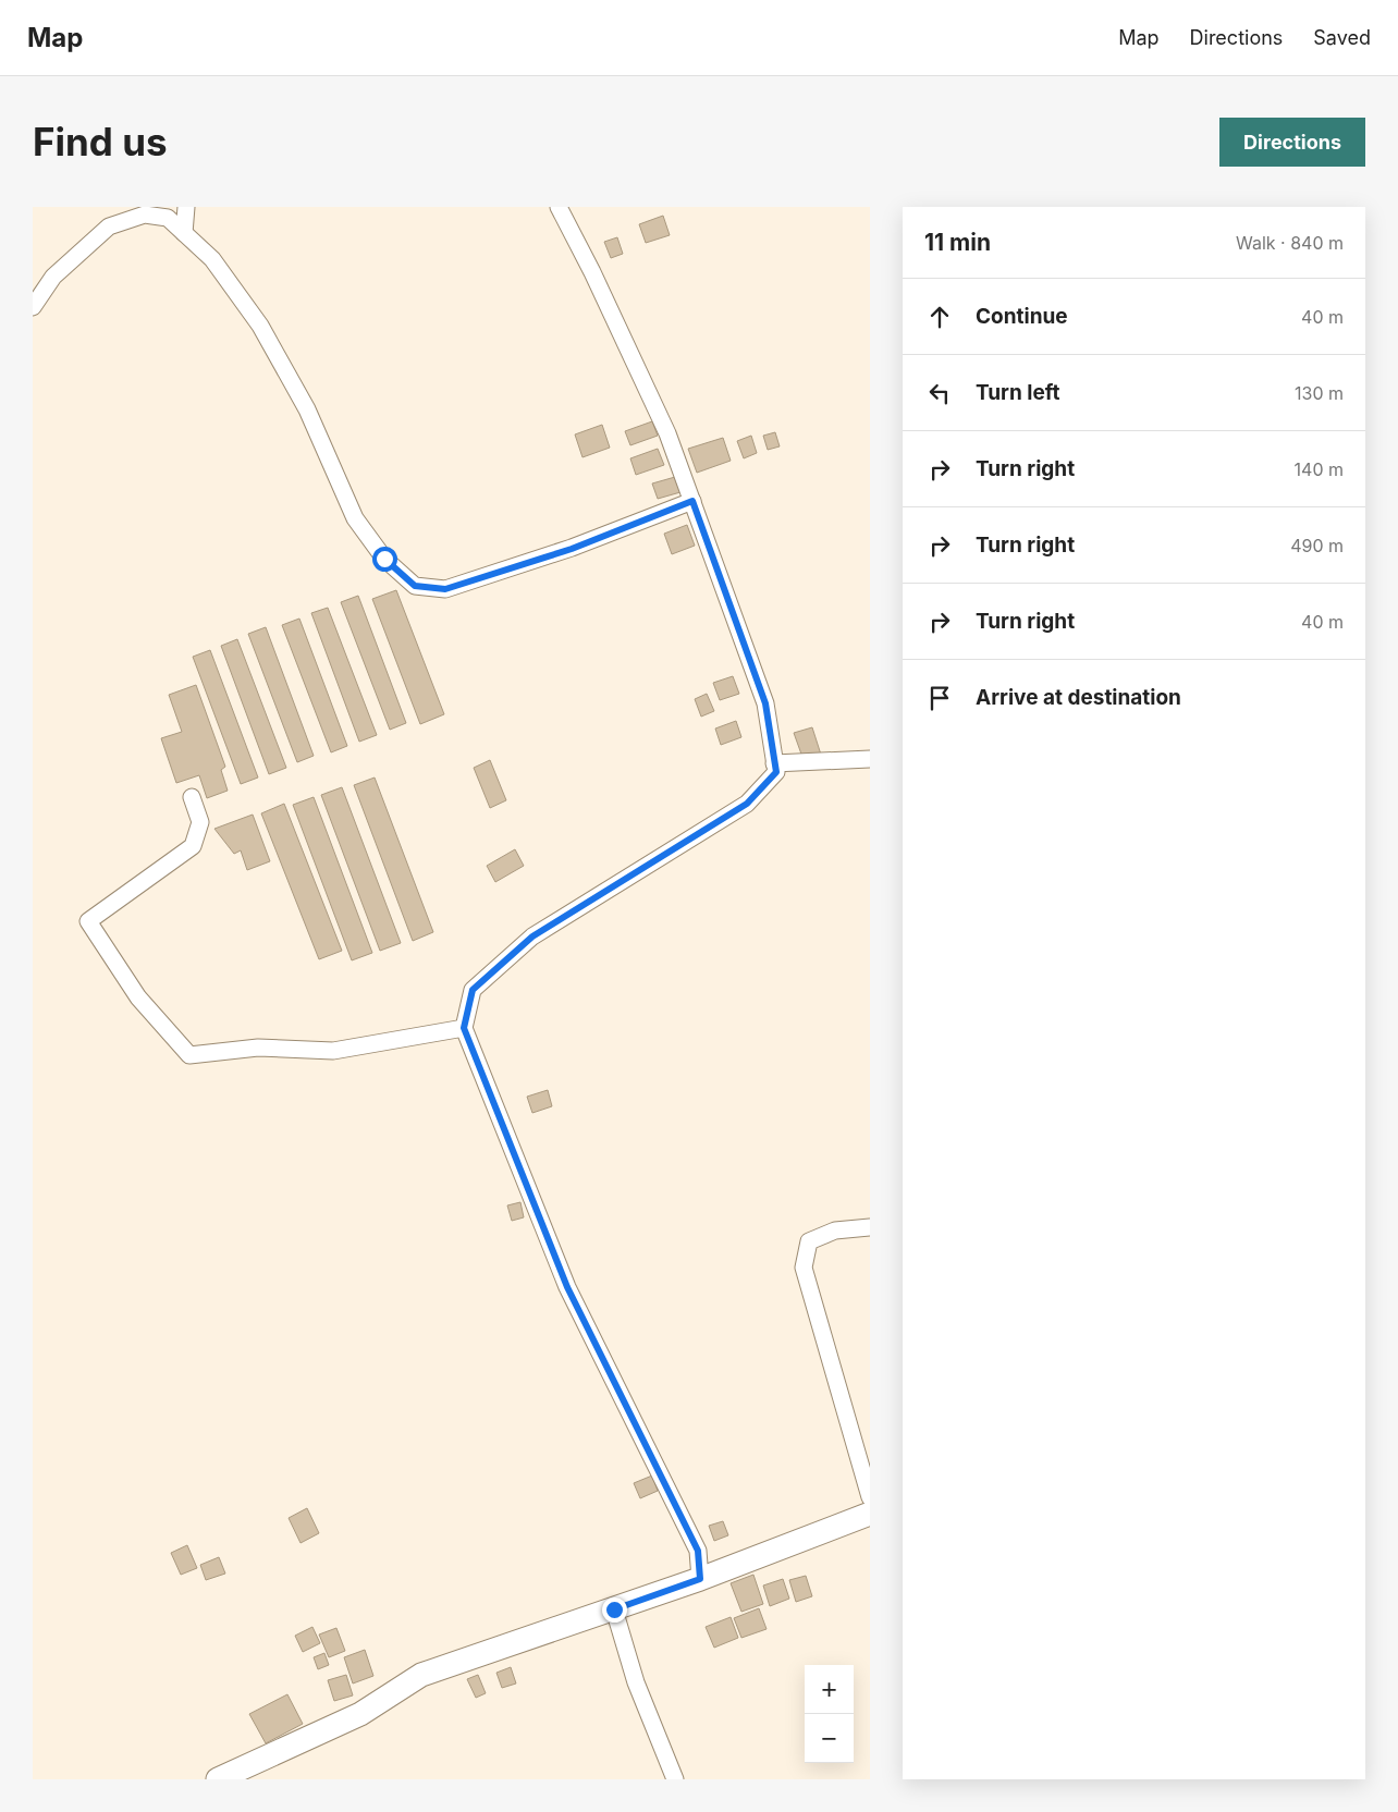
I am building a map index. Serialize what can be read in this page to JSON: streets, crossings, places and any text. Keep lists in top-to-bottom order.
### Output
{
  "page": {
    "header": "Map",
    "nav": ["Map", "Directions", "Saved"],
    "buttons": "Directions",
    "title": "Find us",
    "heading": ["11 min", "Walk · 840 m"],
    "list": [
      ["Continue", "40 m"],
      ["Turn left", "130 m"],
      ["Turn right", "140 m"],
      ["Turn right", "490 m"],
      ["Turn right", "40 m"],
      "Arrive at destination"
    ],
    "map_buttons": ["+", "−"]
  }
}
